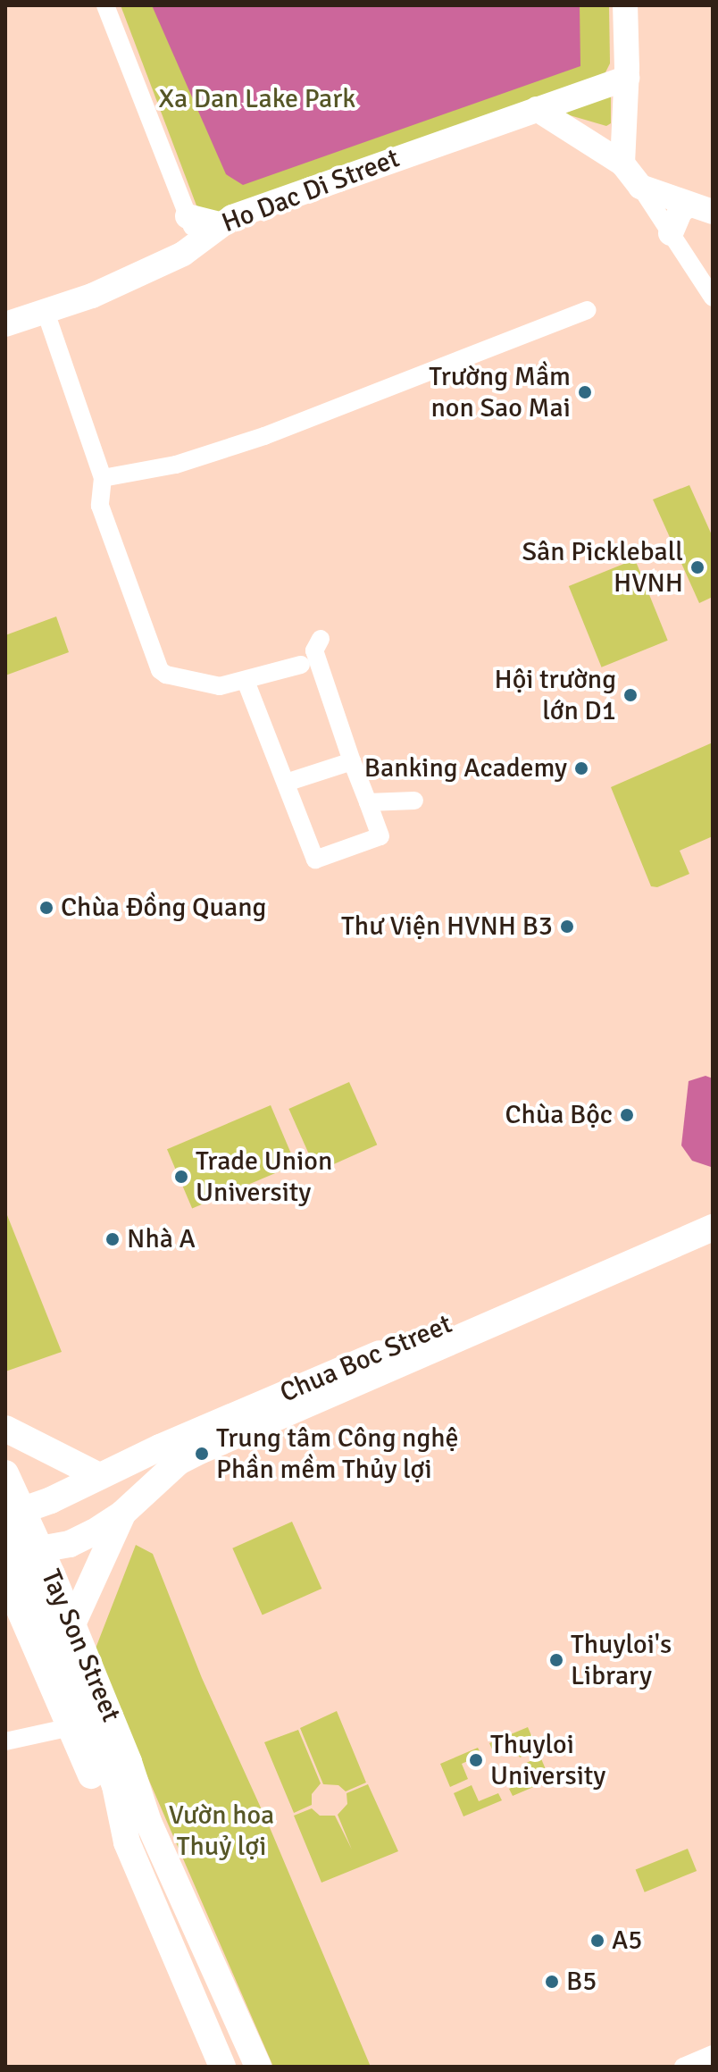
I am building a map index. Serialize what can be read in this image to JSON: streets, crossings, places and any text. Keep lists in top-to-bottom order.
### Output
{
  "streets": {
    "main road": ["Chua Boc Street", "Tay Son Street"],
    "street": ["Ho Dac Di Street"]
  },
  "crossings": [
    ["Chua Boc Street", "Tay Son Street"]
  ],
  "parks": ["Xa Dan Lake Park", "Vườn hoa Thuỷ lợi"],
  "places": [
    "Trường Mầm non Sao Mai",
    "Sân Pickleball HVNH",
    "Hội trường lớn D1",
    "Banking Academy",
    "Chùa Đồng Quang",
    "Thư Viện HVNH B3",
    "Chùa Bộc",
    "Trade Union University",
    "Nhà A",
    "Trung tâm Công nghệ Phần mềm Thủy lợi",
    "Thuyloi's Library",
    "Thuyloi University",
    "A5",
    "B5"
  ]
}
